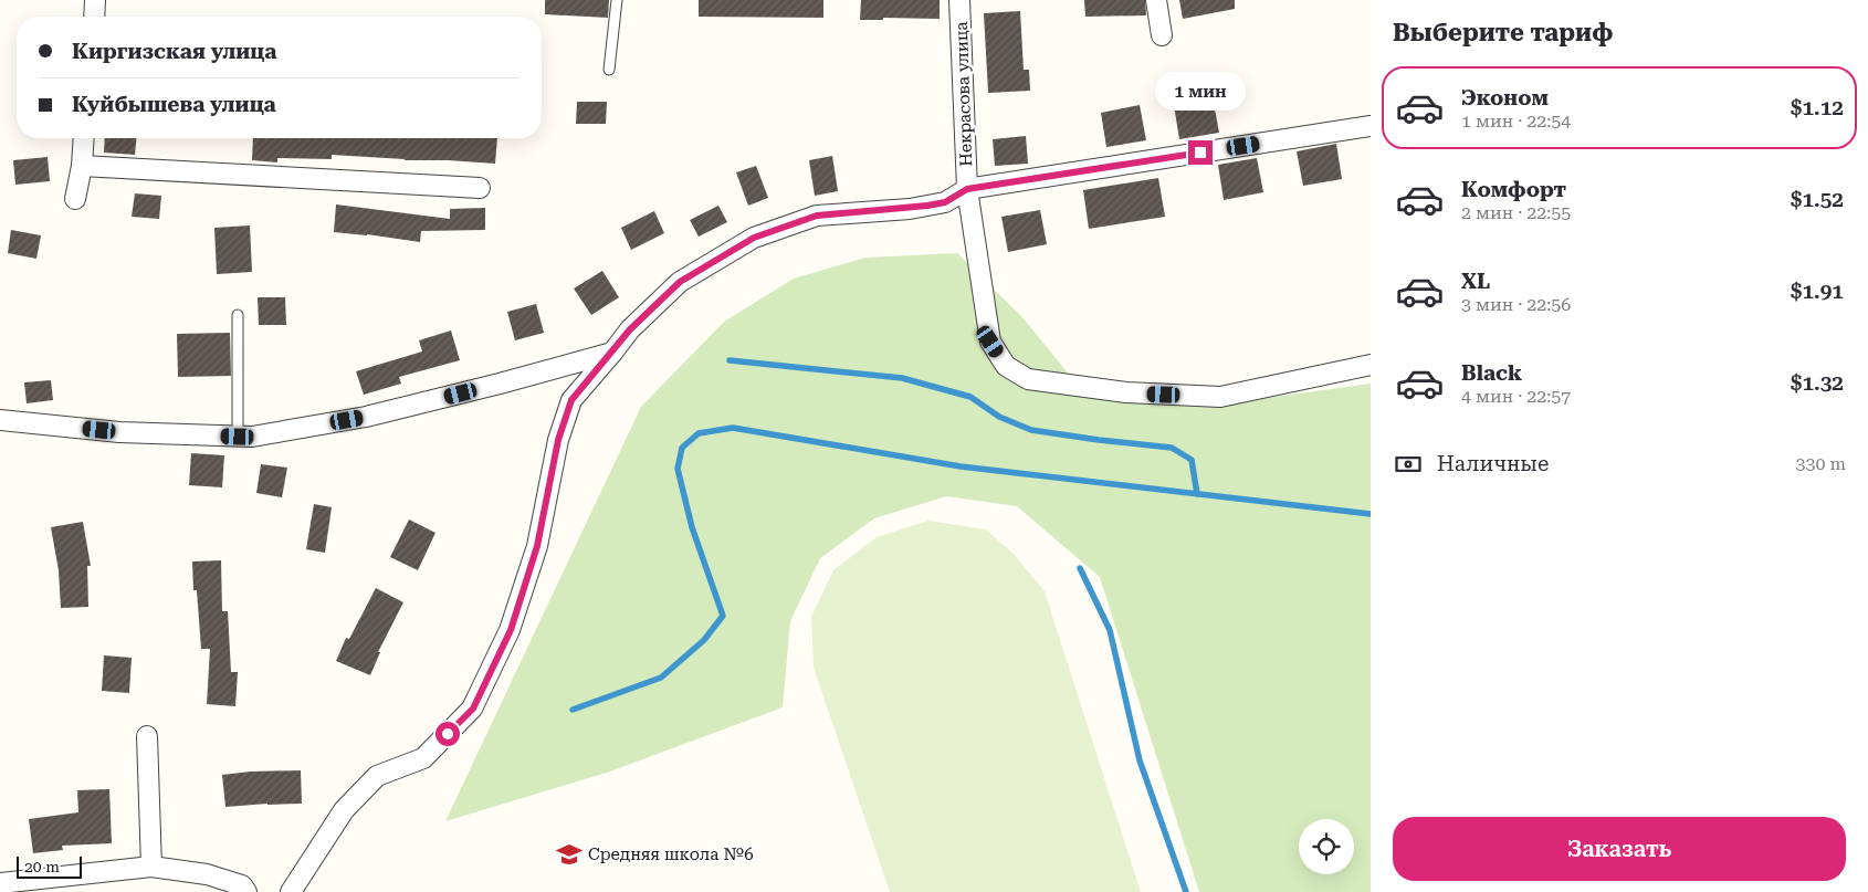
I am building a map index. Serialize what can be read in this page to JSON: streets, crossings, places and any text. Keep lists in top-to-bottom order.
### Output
{
  "streets": {
    "street": ["Некрасова улица"]
  },
  "places": {
    "school or university": ["Средняя школа №6"]
  },
  "scale_bar": "20 m",
  "page": {
    "heading": "Выберите тариф",
    "banner": ["Киргизская улица", "Куйбышева улица"],
    "list": [
      {
        "name": "Эконом",
        "note": "1 мин · 22:54",
        "value": "$1.12"
      },
      {
        "name": "Комфорт",
        "note": "2 мин · 22:55",
        "value": "$1.52"
      },
      {
        "name": "XL",
        "note": "3 мин · 22:56",
        "value": "$1.91"
      },
      {
        "name": "Black",
        "note": "4 мин · 22:57",
        "value": "$1.32"
      }
    ],
    "bubble": "1 мин",
    "pay": ["Наличные", "330 m"],
    "buttons": "Заказать",
    "scale": "20 m"
  }
}
